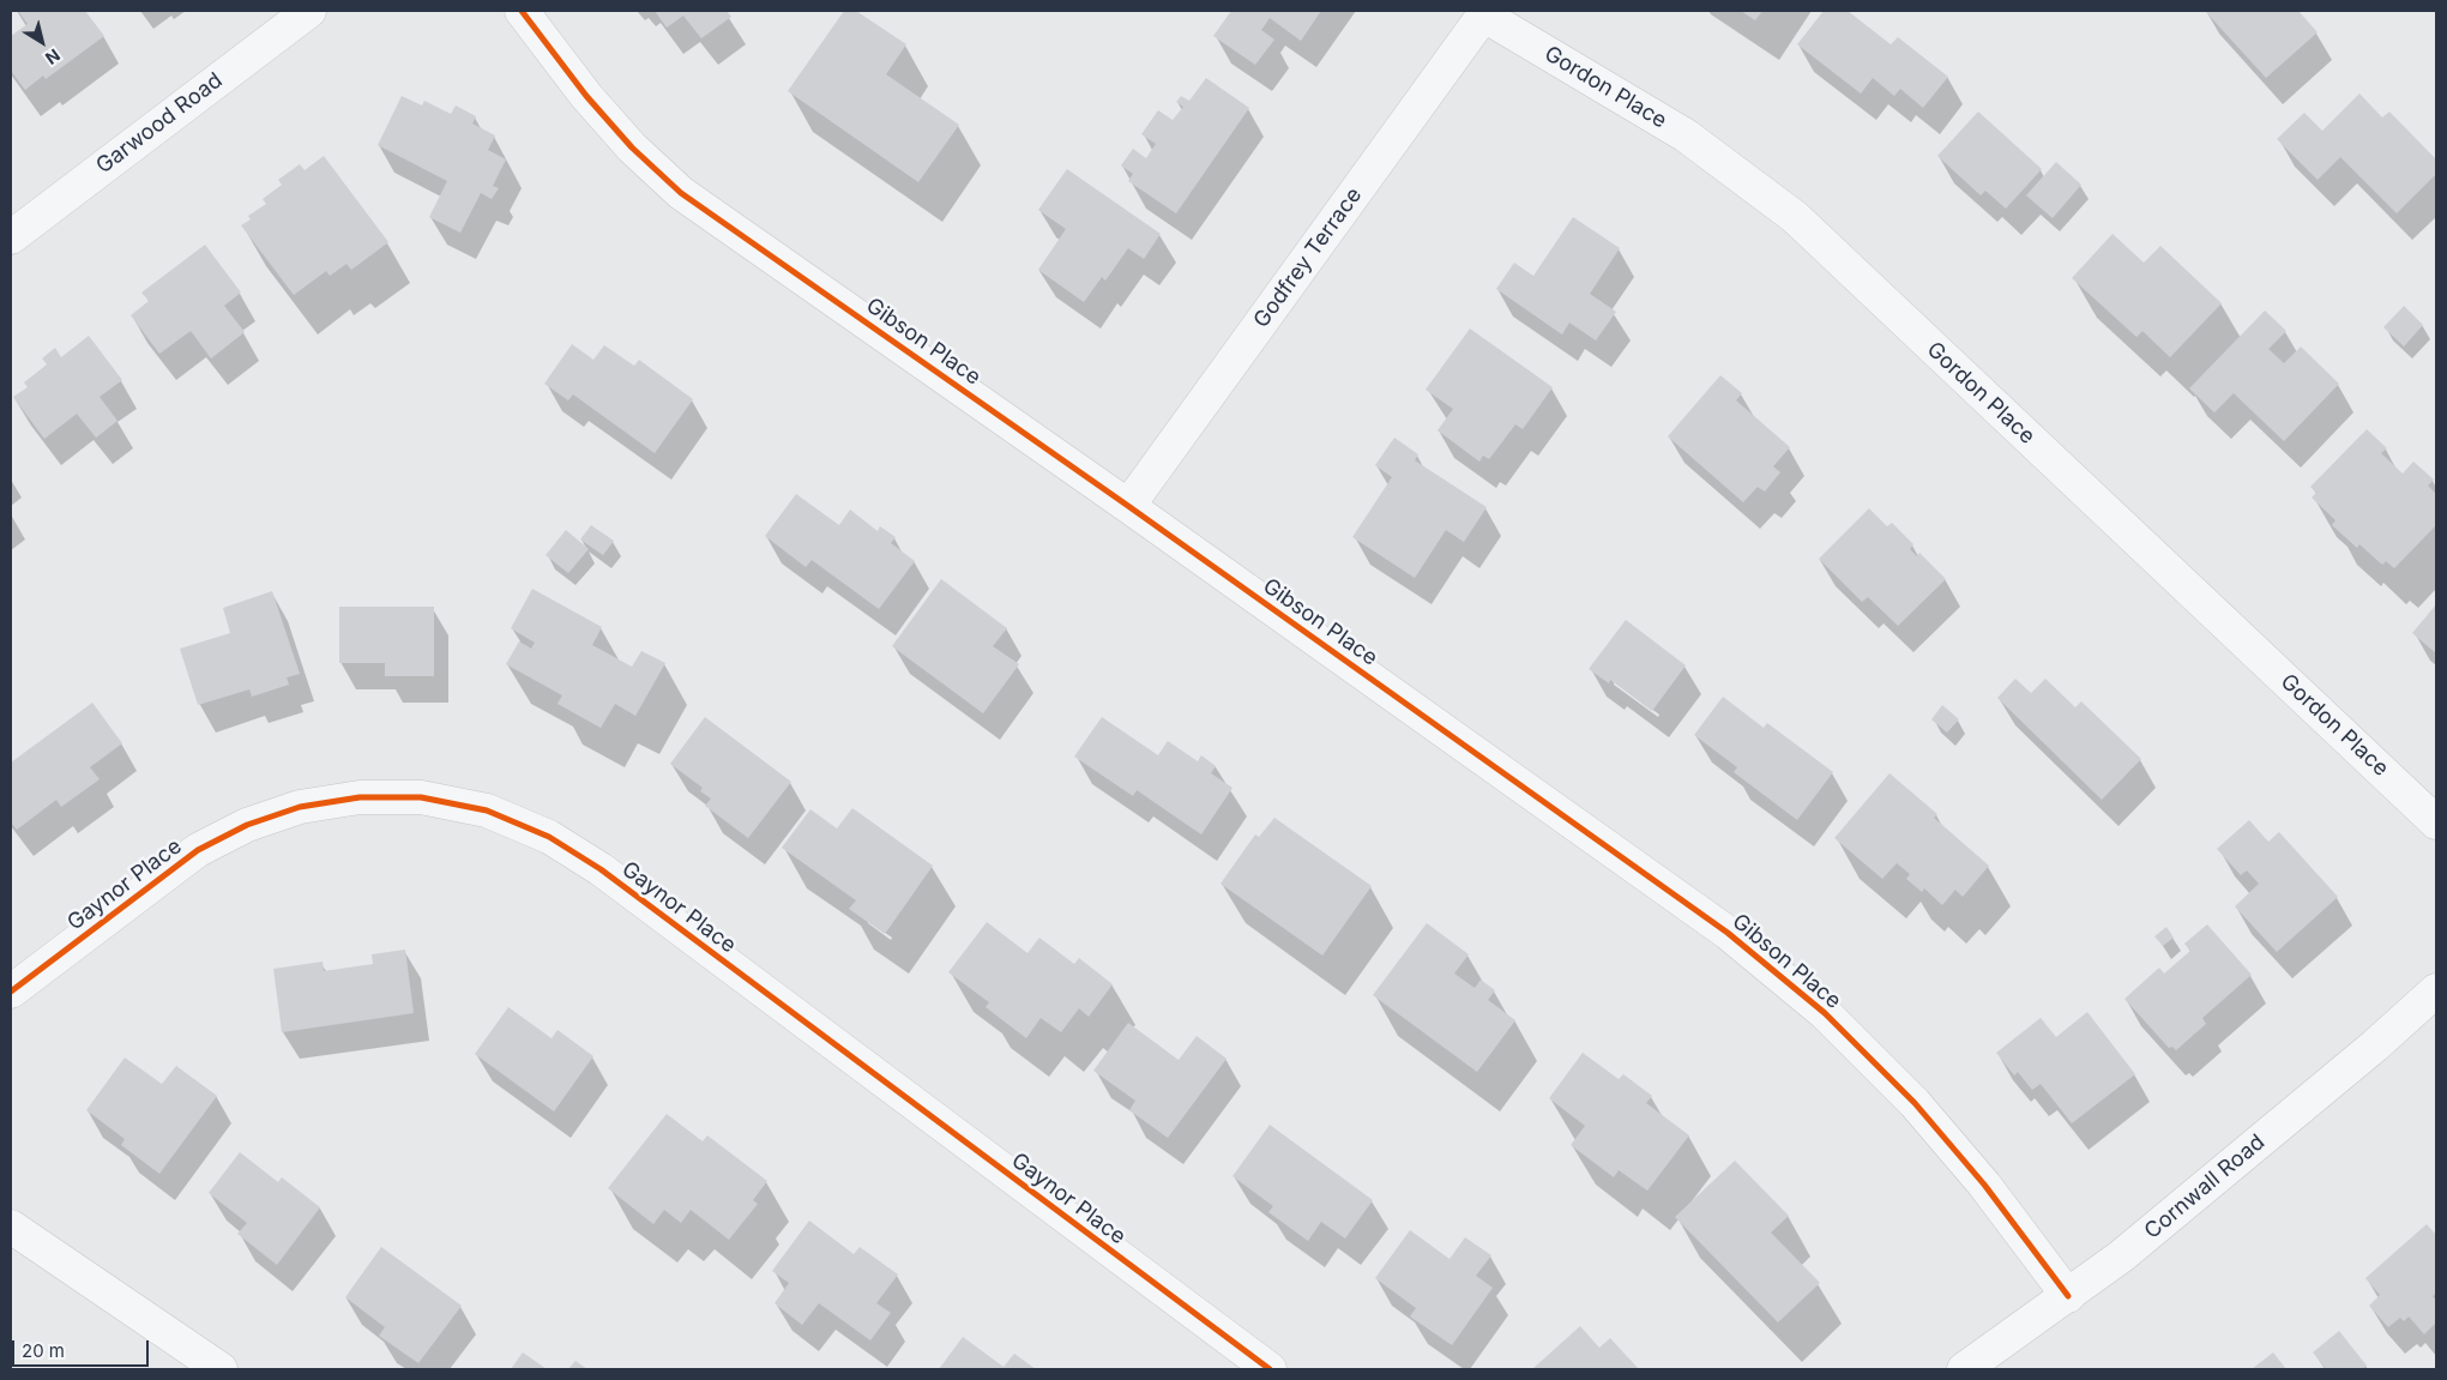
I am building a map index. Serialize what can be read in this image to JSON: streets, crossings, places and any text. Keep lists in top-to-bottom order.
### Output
{
  "streets": {
    "street": [
      "Gordon Place",
      "Garwood Road",
      "Godfrey Terrace",
      "Gibson Place",
      "Gaynor Place",
      "Cornwall Road"
    ]
  },
  "crossings": [
    ["Gordon Place", "Godfrey Terrace"],
    ["Godfrey Terrace", "Gibson Place"],
    ["Gibson Place", "Cornwall Road"]
  ],
  "scale_bar": "20 m",
  "north": "bottom right"
}
